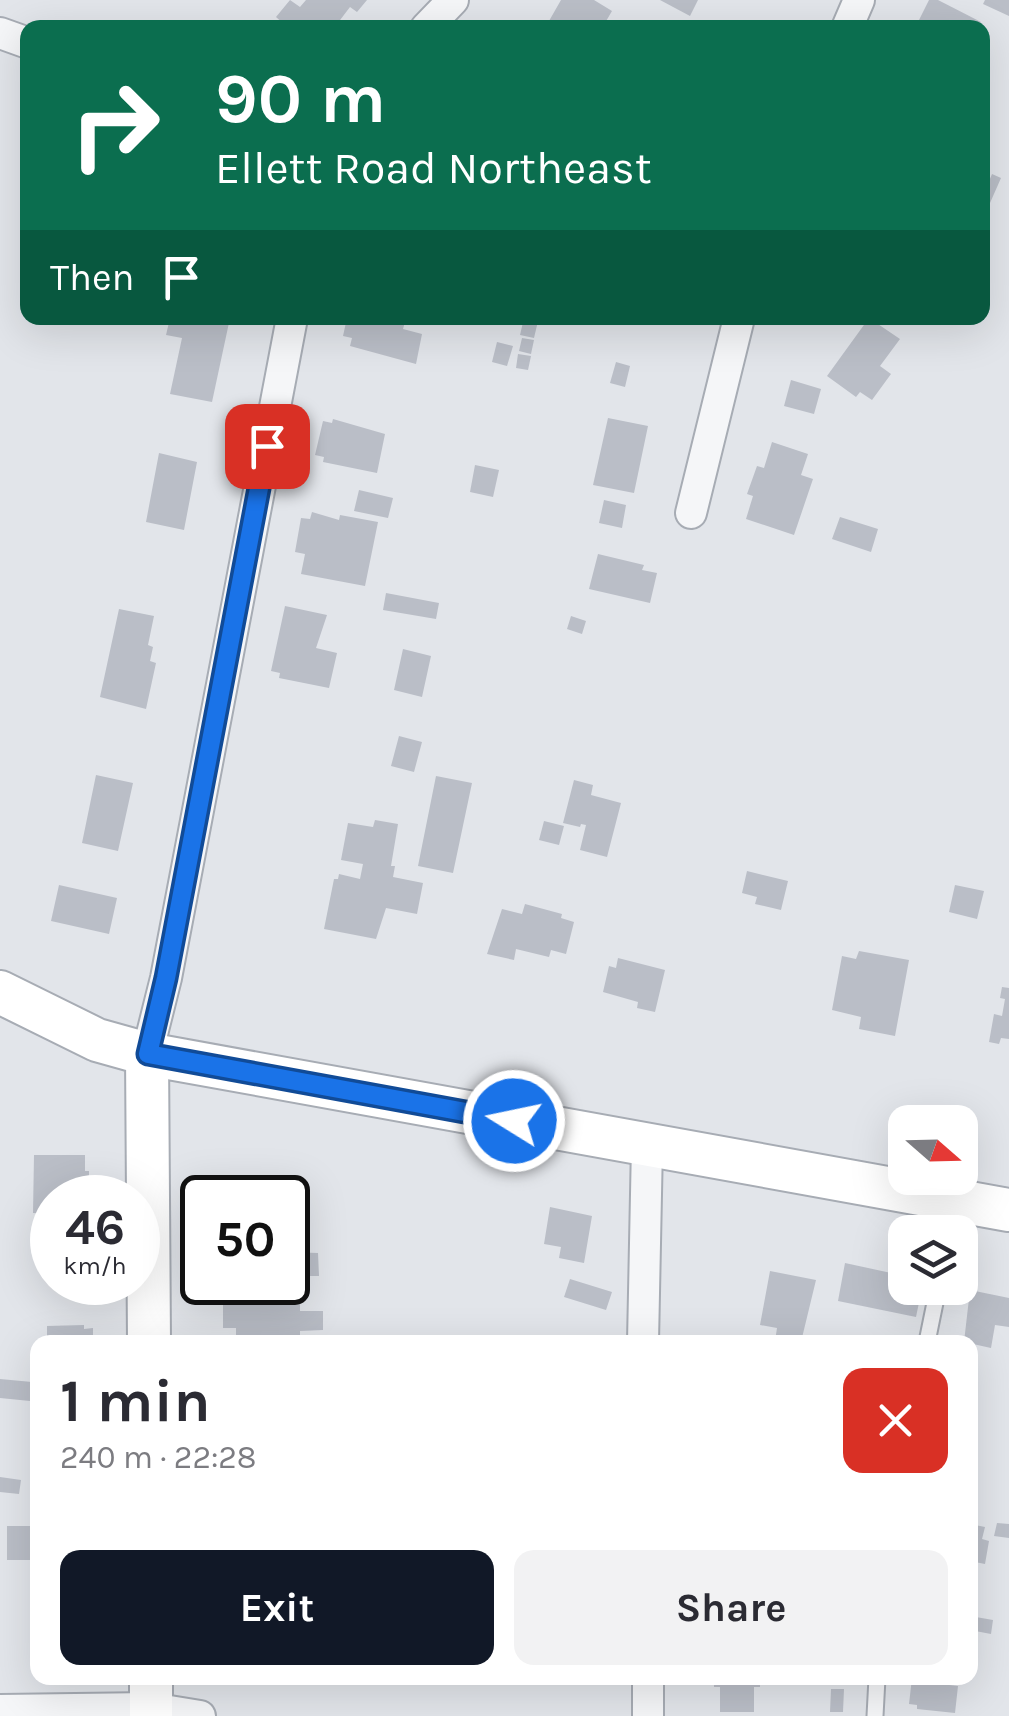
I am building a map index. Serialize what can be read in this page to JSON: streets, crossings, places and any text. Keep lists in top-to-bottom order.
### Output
{
  "north": "right",
  "page": {
    "turn": ["90 m", "Ellett Road Northeast"],
    "then": "Then",
    "speed": "46 km/h",
    "limit": "50",
    "heading": ["1 min", "240 m · 22:28"],
    "buttons": ["Exit", "Share"]
  }
}
